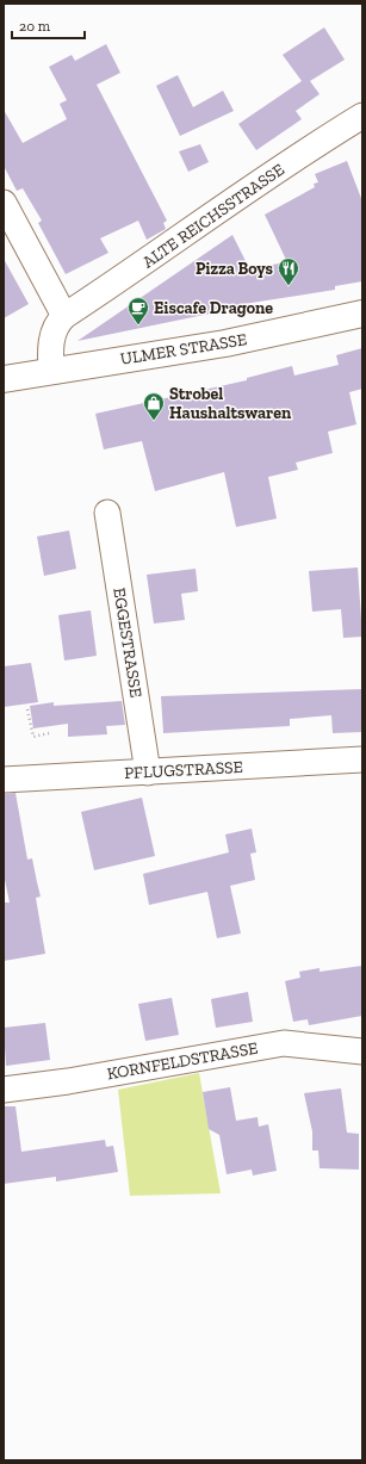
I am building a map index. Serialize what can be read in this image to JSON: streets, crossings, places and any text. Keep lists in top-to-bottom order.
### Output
{
  "streets": {
    "street": [
      "ALTE REICHSSTRASSE",
      "ULMER STRASSE",
      "EGGESTRASSE",
      "PFLUGSTRASSE",
      "KORNFELDSTRASSE"
    ]
  },
  "crossings": [
    ["ALTE REICHSSTRASSE", "ULMER STRASSE"],
    ["EGGESTRASSE", "PFLUGSTRASSE"]
  ],
  "places": {
    "restaurant": ["Pizza Boys"],
    "cafe": ["Eiscafe Dragone"],
    "shop": ["Strobel Haushaltswaren"]
  },
  "scale_bar": "20 m"
}
